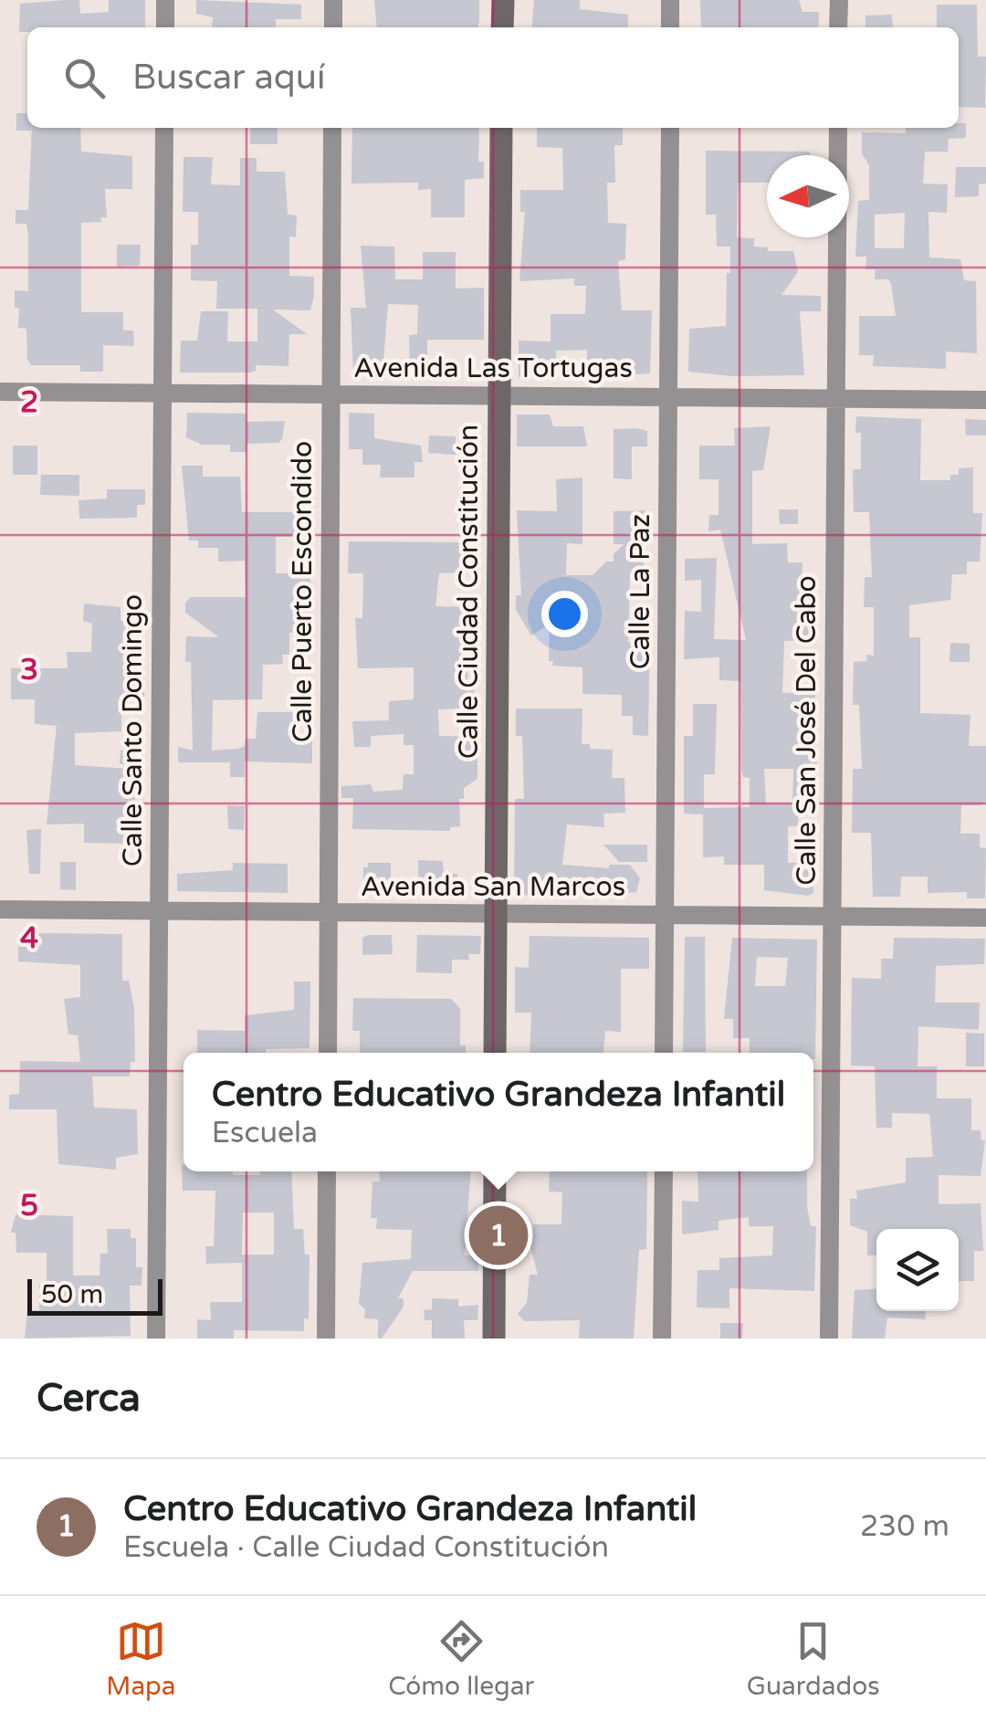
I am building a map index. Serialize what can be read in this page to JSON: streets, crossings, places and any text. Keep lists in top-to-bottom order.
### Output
{
  "streets": {
    "street": [
      "Avenida Las Tortugas",
      "Calle Puerto Escondido",
      "Calle Ciudad Constitución",
      "Calle La Paz",
      "Calle Santo Domingo",
      "Calle San José Del Cabo",
      "Avenida San Marcos"
    ]
  },
  "crossings": [
    ["Avenida Las Tortugas", "Calle Puerto Escondido"],
    ["Avenida Las Tortugas", "Calle Ciudad Constitución"],
    ["Avenida Las Tortugas", "Calle La Paz"],
    ["Avenida Las Tortugas", "Calle Santo Domingo"],
    ["Avenida Las Tortugas", "Calle San José Del Cabo"],
    ["Calle Puerto Escondido", "Avenida San Marcos"],
    ["Calle Ciudad Constitución", "Avenida San Marcos"],
    ["Calle La Paz", "Avenida San Marcos"],
    ["Calle Santo Domingo", "Avenida San Marcos"],
    ["Calle San José Del Cabo", "Avenida San Marcos"]
  ],
  "scale_bar": "50 m",
  "north": "left",
  "page": {
    "search": "Buscar aquí",
    "popup": ["Centro Educativo Grandeza Infantil", "Escuela"],
    "pins": "1",
    "scale": "50 m",
    "heading": "Cerca",
    "list": [
      {
        "mark": "1",
        "name": "Centro Educativo Grandeza Infantil",
        "note": "Escuela · Calle Ciudad Constitución",
        "value": "230 m"
      }
    ],
    "nav": ["Mapa", "Cómo llegar", "Guardados"]
  },
  "grid": {
    "rows": [
      "2",
      "3",
      "4",
      "5"
    ]
  }
}
